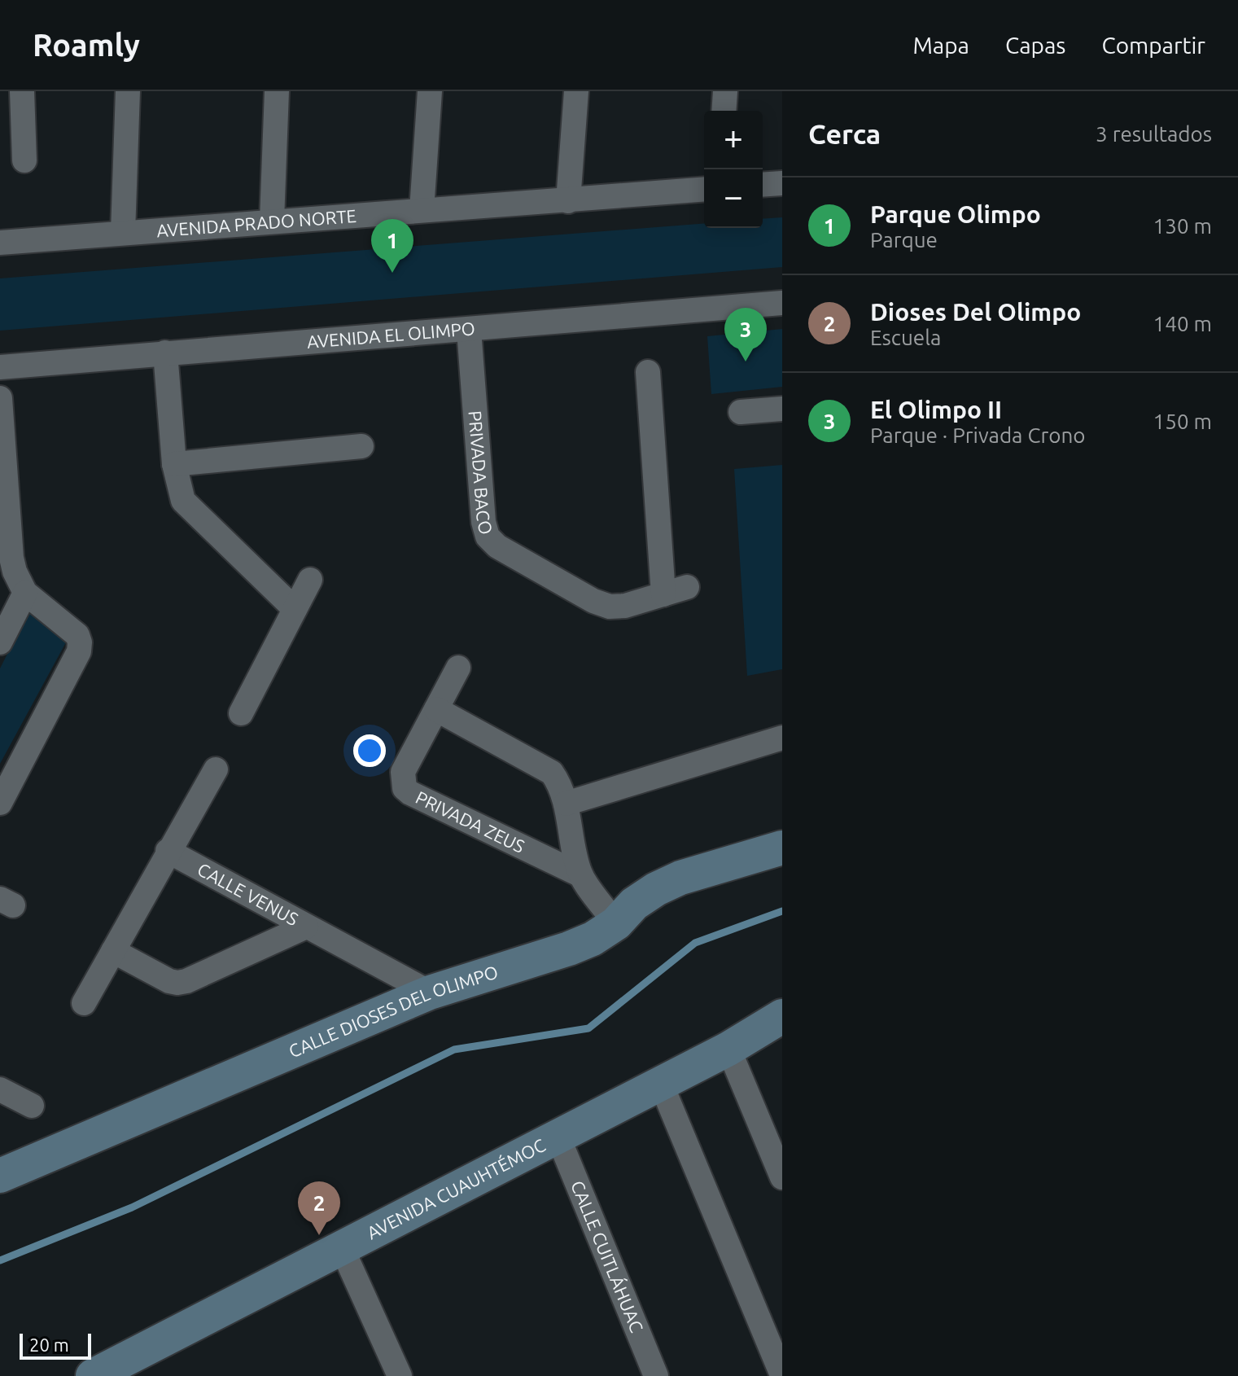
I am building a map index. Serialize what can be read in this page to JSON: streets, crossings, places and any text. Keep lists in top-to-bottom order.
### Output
{
  "streets": {
    "main road": ["CALLE DIOSES DEL OLIMPO", "AVENIDA CUAUHTÉMOC"],
    "street": [
      "AVENIDA PRADO NORTE",
      "AVENIDA EL OLIMPO",
      "PRIVADA BACO",
      "PRIVADA ZEUS",
      "CALLE VENUS",
      "CALLE CUITLÁHUAC"
    ]
  },
  "crossings": [
    ["AVENIDA EL OLIMPO", "PRIVADA BACO"],
    ["PRIVADA ZEUS", "CALLE DIOSES DEL OLIMPO"],
    ["CALLE VENUS", "CALLE DIOSES DEL OLIMPO"],
    ["AVENIDA CUAUHTÉMOC", "CALLE CUITLÁHUAC"]
  ],
  "scale_bar": "20 m",
  "page": {
    "header": "Roamly",
    "nav": ["Mapa", "Capas", "Compartir"],
    "heading": ["Cerca", "3 resultados"],
    "map_buttons": ["+", "−"],
    "list": [
      {
        "mark": "1",
        "name": "Parque Olimpo",
        "note": "Parque",
        "value": "130 m"
      },
      {
        "mark": "2",
        "name": "Dioses Del Olimpo",
        "note": "Escuela",
        "value": "140 m"
      },
      {
        "mark": "3",
        "name": "El Olimpo II",
        "note": "Parque · Privada Crono",
        "value": "150 m"
      }
    ],
    "pins": ["1", "3", "2"],
    "scale": "20 m"
  }
}
